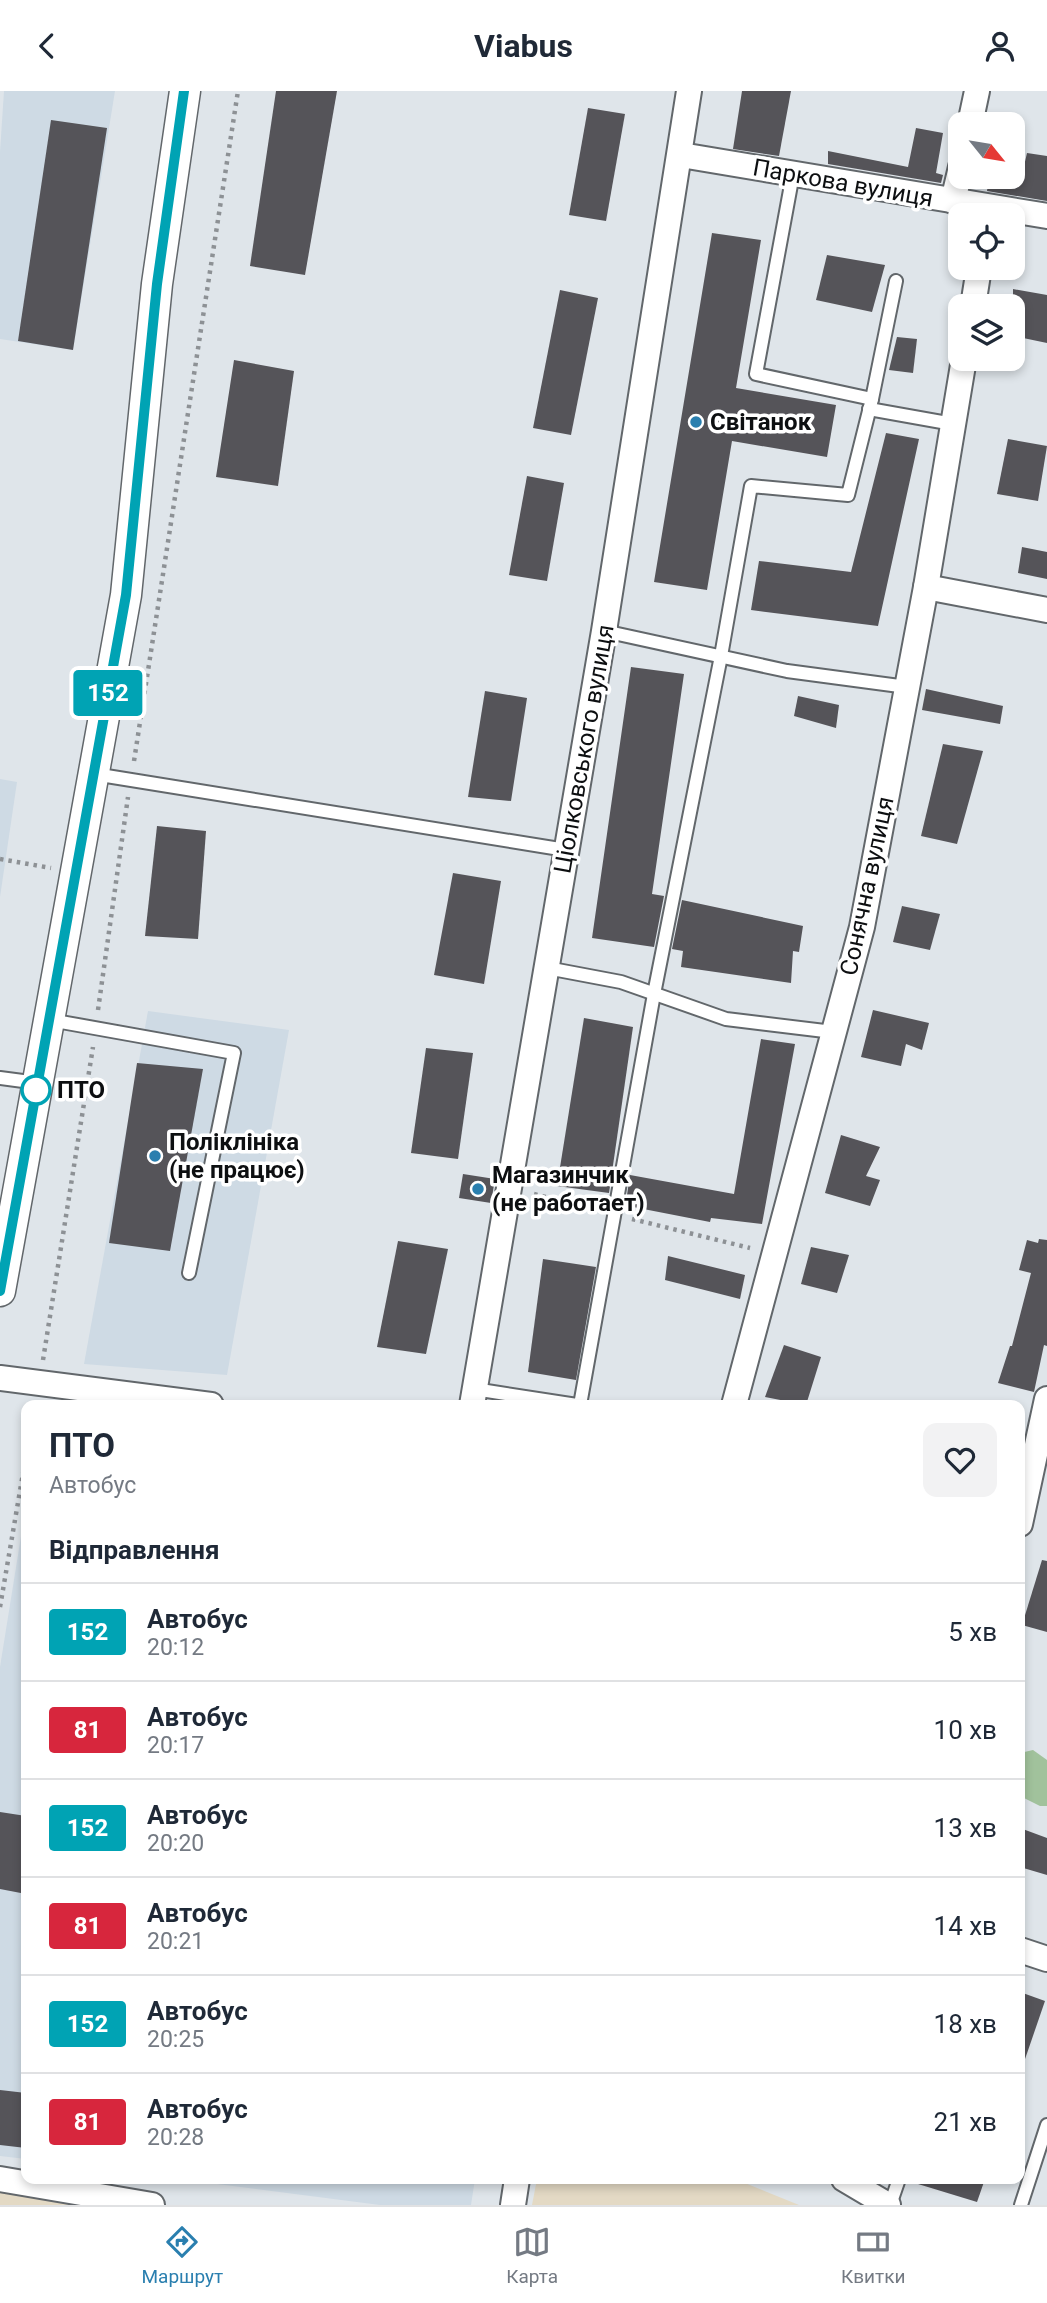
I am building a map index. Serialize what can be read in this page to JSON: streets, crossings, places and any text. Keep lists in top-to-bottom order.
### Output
{
  "streets": {
    "street": ["Паркова вулиця", "Ціолковського вулиця", "Сонячна вулиця"]
  },
  "crossings": [
    ["Паркова вулиця", "Ціолковського вулиця"]
  ],
  "places": [
    "Світанок",
    "ПТО",
    "Поліклініка (не працює)",
    "Магазинчик (не работает)"
  ],
  "lines": ["bus line 152"],
  "north": "bottom right",
  "page": {
    "header": "Viabus",
    "on_map": "152",
    "heading": [
      ["ПТО", "Автобус"],
      "Відправлення"
    ],
    "list": [
      {
        "mark": "152",
        "name": "Автобус",
        "note": "20:12",
        "value": "5 хв"
      },
      {
        "mark": "81",
        "name": "Автобус",
        "note": "20:17",
        "value": "10 хв"
      },
      {
        "mark": "152",
        "name": "Автобус",
        "note": "20:20",
        "value": "13 хв"
      },
      {
        "mark": "81",
        "name": "Автобус",
        "note": "20:21",
        "value": "14 хв"
      },
      {
        "mark": "152",
        "name": "Автобус",
        "note": "20:25",
        "value": "18 хв"
      },
      {
        "mark": "81",
        "name": "Автобус",
        "note": "20:28",
        "value": "21 хв"
      }
    ],
    "tabs": ["Маршрут", "Карта", "Квитки"]
  }
}
